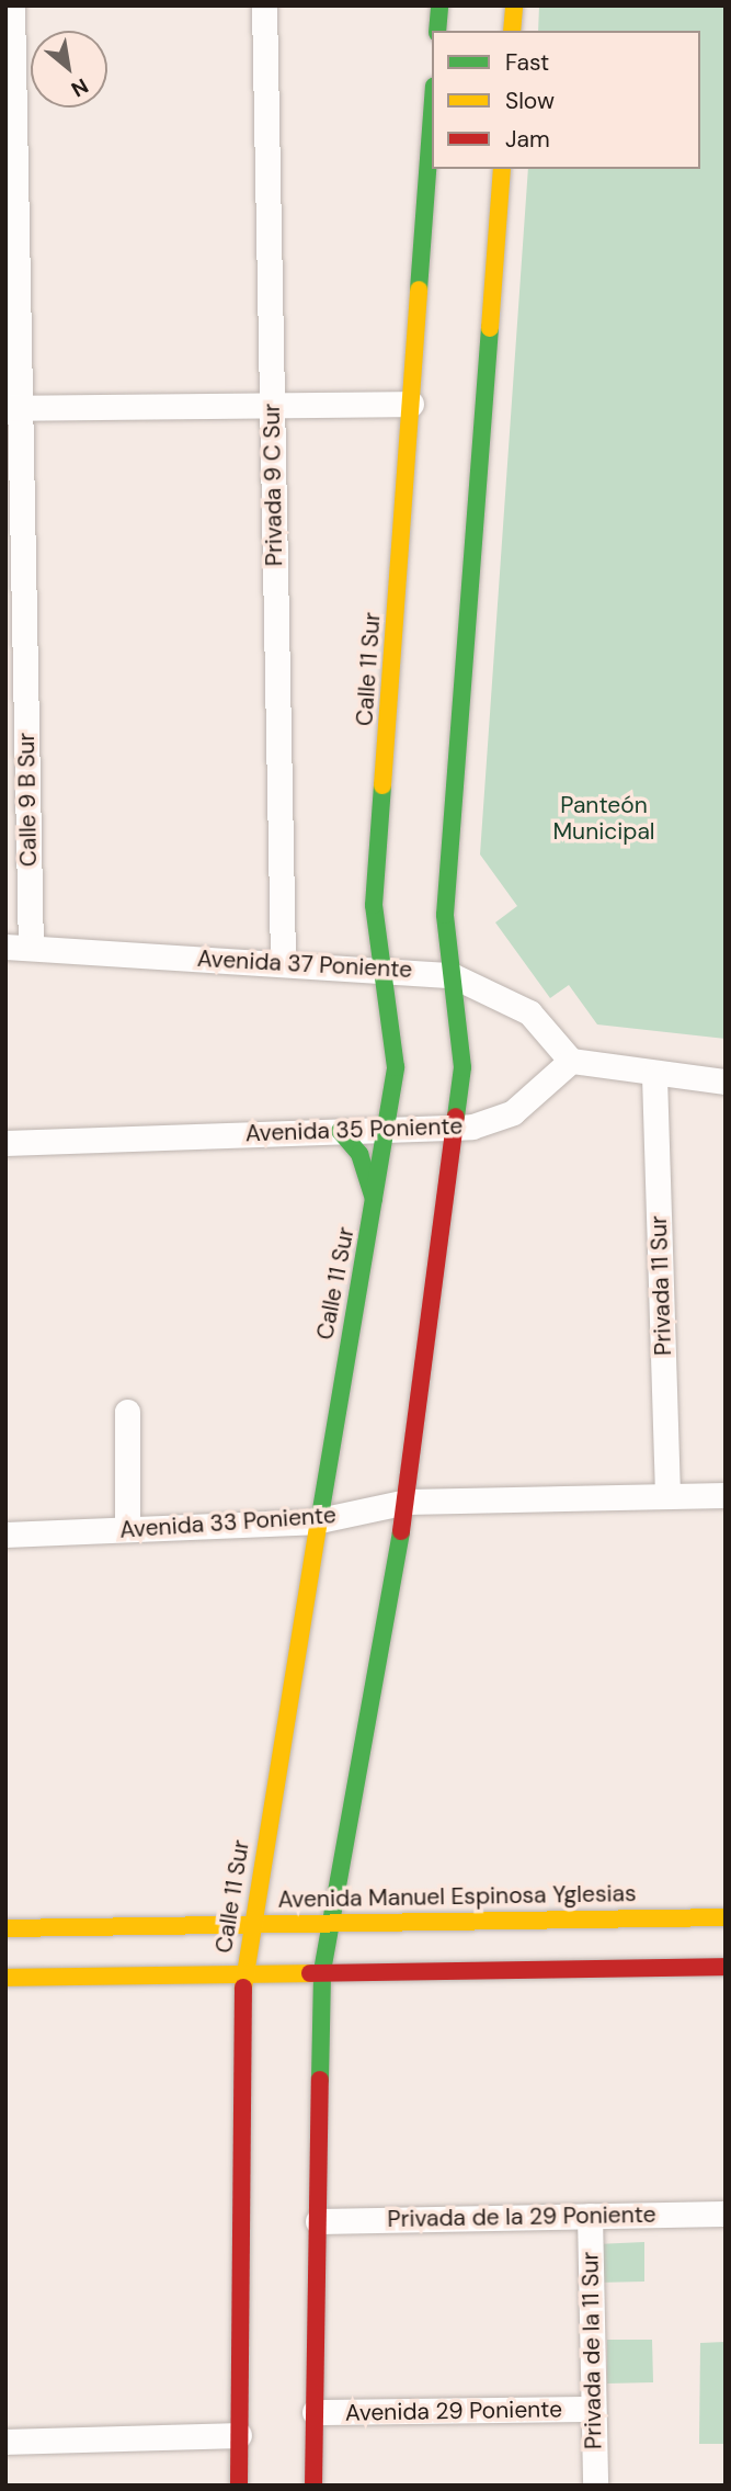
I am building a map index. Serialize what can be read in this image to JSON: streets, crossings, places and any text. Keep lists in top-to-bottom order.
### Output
{
  "streets": {
    "main road": ["Calle 11 Sur", "Avenida Manuel Espinosa Yglesias"],
    "street": [
      "Privada 9 C Sur",
      "Calle 9 B Sur",
      "Avenida 37 Poniente",
      "Avenida 35 Poniente",
      "Privada 11 Sur",
      "Avenida 33 Poniente",
      "Privada de la 29 Poniente",
      "Privada de la 11 Sur",
      "Avenida 29 Poniente"
    ]
  },
  "crossings": [
    ["Privada 9 C Sur", "Avenida 37 Poniente"],
    ["Calle 11 Sur", "Avenida 37 Poniente"],
    ["Calle 11 Sur", "Avenida 35 Poniente"],
    ["Calle 11 Sur", "Avenida 33 Poniente"],
    ["Calle 11 Sur", "Avenida Manuel Espinosa Yglesias"],
    ["Calle 9 B Sur", "Avenida 37 Poniente"],
    ["Avenida 37 Poniente", "Avenida 35 Poniente"],
    ["Privada 11 Sur", "Avenida 33 Poniente"],
    ["Privada de la 29 Poniente", "Privada de la 11 Sur"],
    ["Privada de la 11 Sur", "Avenida 29 Poniente"]
  ],
  "parks": ["Panteón Municipal"],
  "legend": ["Fast", "Slow", "Jam"],
  "north": "bottom right"
}
